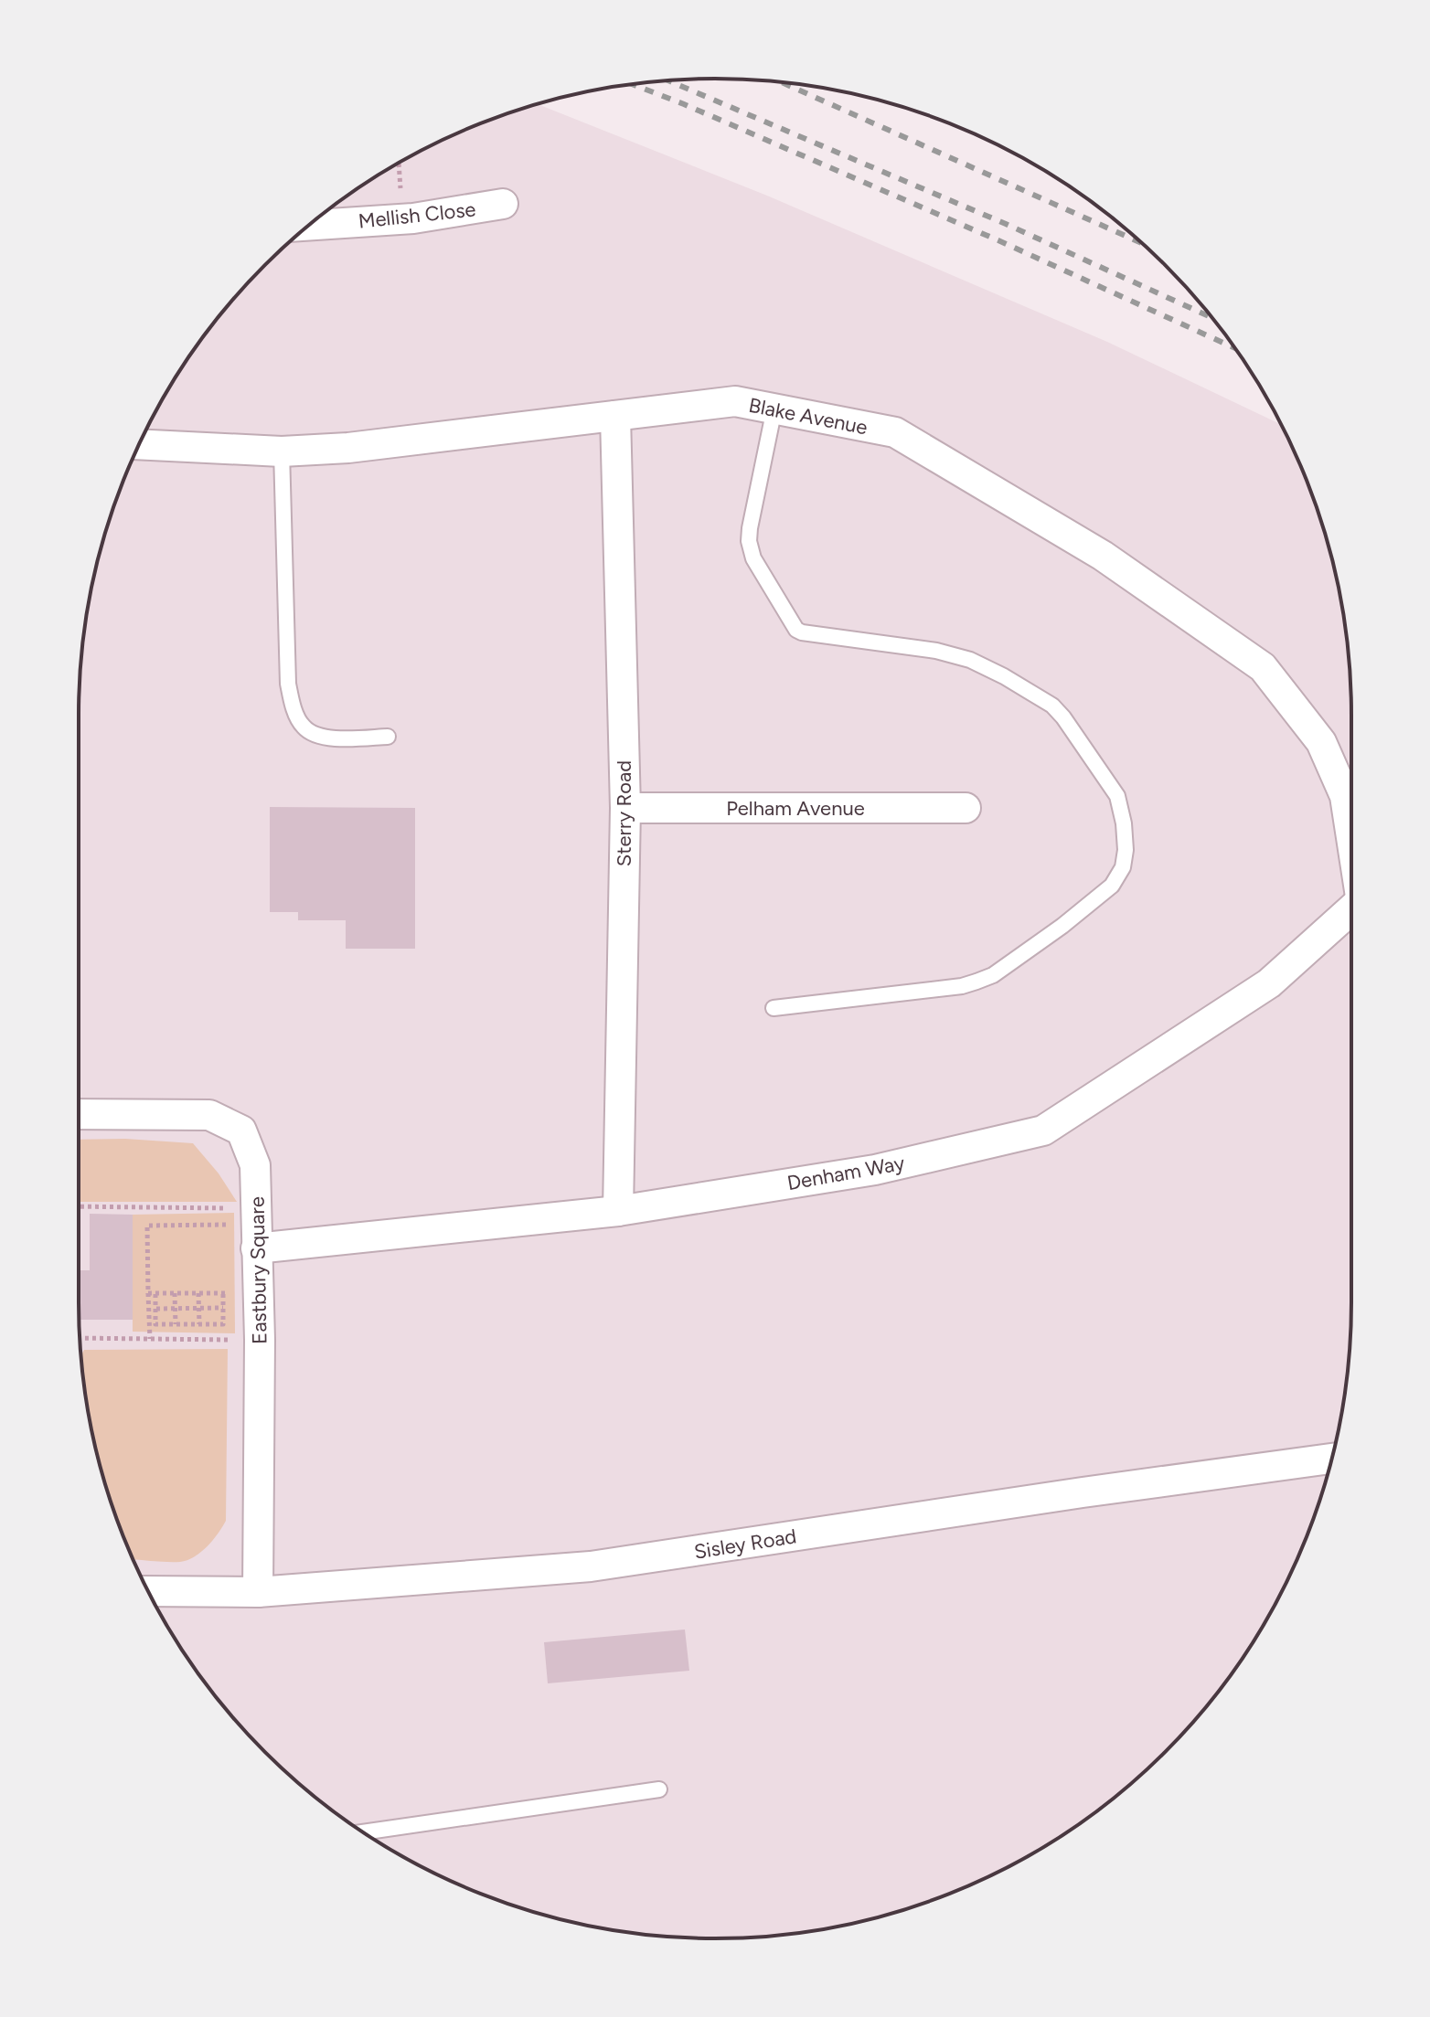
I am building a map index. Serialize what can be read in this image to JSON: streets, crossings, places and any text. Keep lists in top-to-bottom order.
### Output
{
  "streets": {
    "street": [
      "Mellish Close",
      "Blake Avenue",
      "Pelham Avenue",
      "Sterry Road",
      "Denham Way",
      "Eastbury Square",
      "Sisley Road"
    ]
  },
  "crossings": [
    ["Blake Avenue", "Sterry Road"],
    ["Pelham Avenue", "Sterry Road"],
    ["Sterry Road", "Denham Way"],
    ["Denham Way", "Eastbury Square"],
    ["Eastbury Square", "Sisley Road"]
  ]
}
